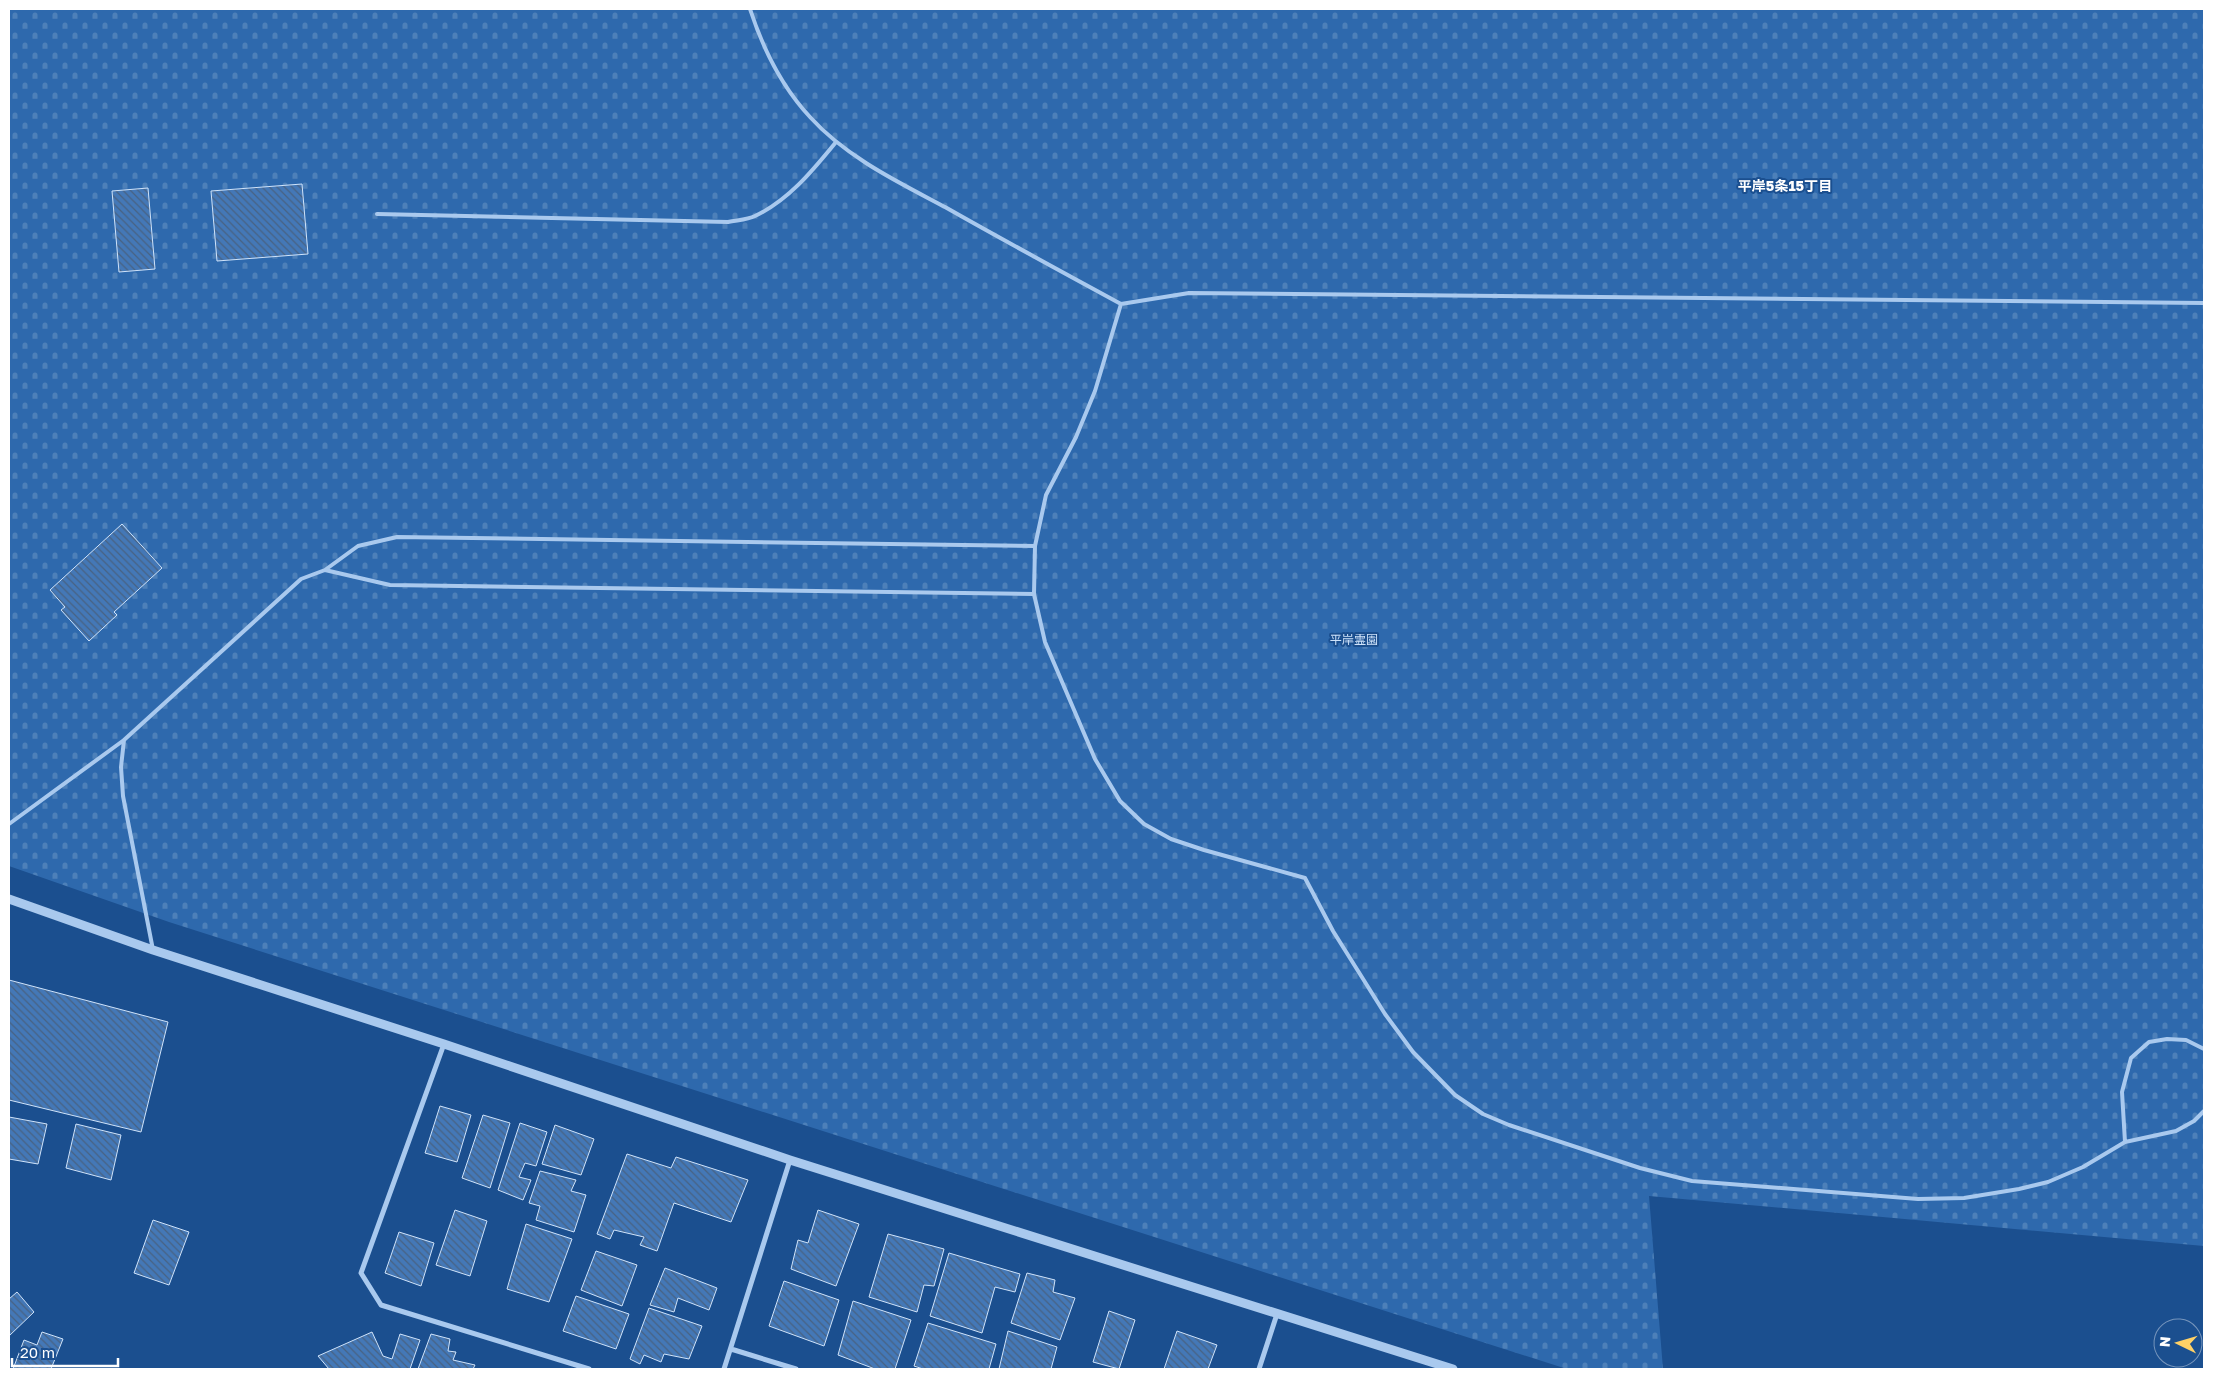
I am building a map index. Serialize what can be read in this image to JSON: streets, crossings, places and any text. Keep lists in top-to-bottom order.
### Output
{
  "districts": ["平岸5条15丁目"],
  "parks": ["平岸霊園"],
  "scale_bar": "20 m",
  "north": "left"
}
